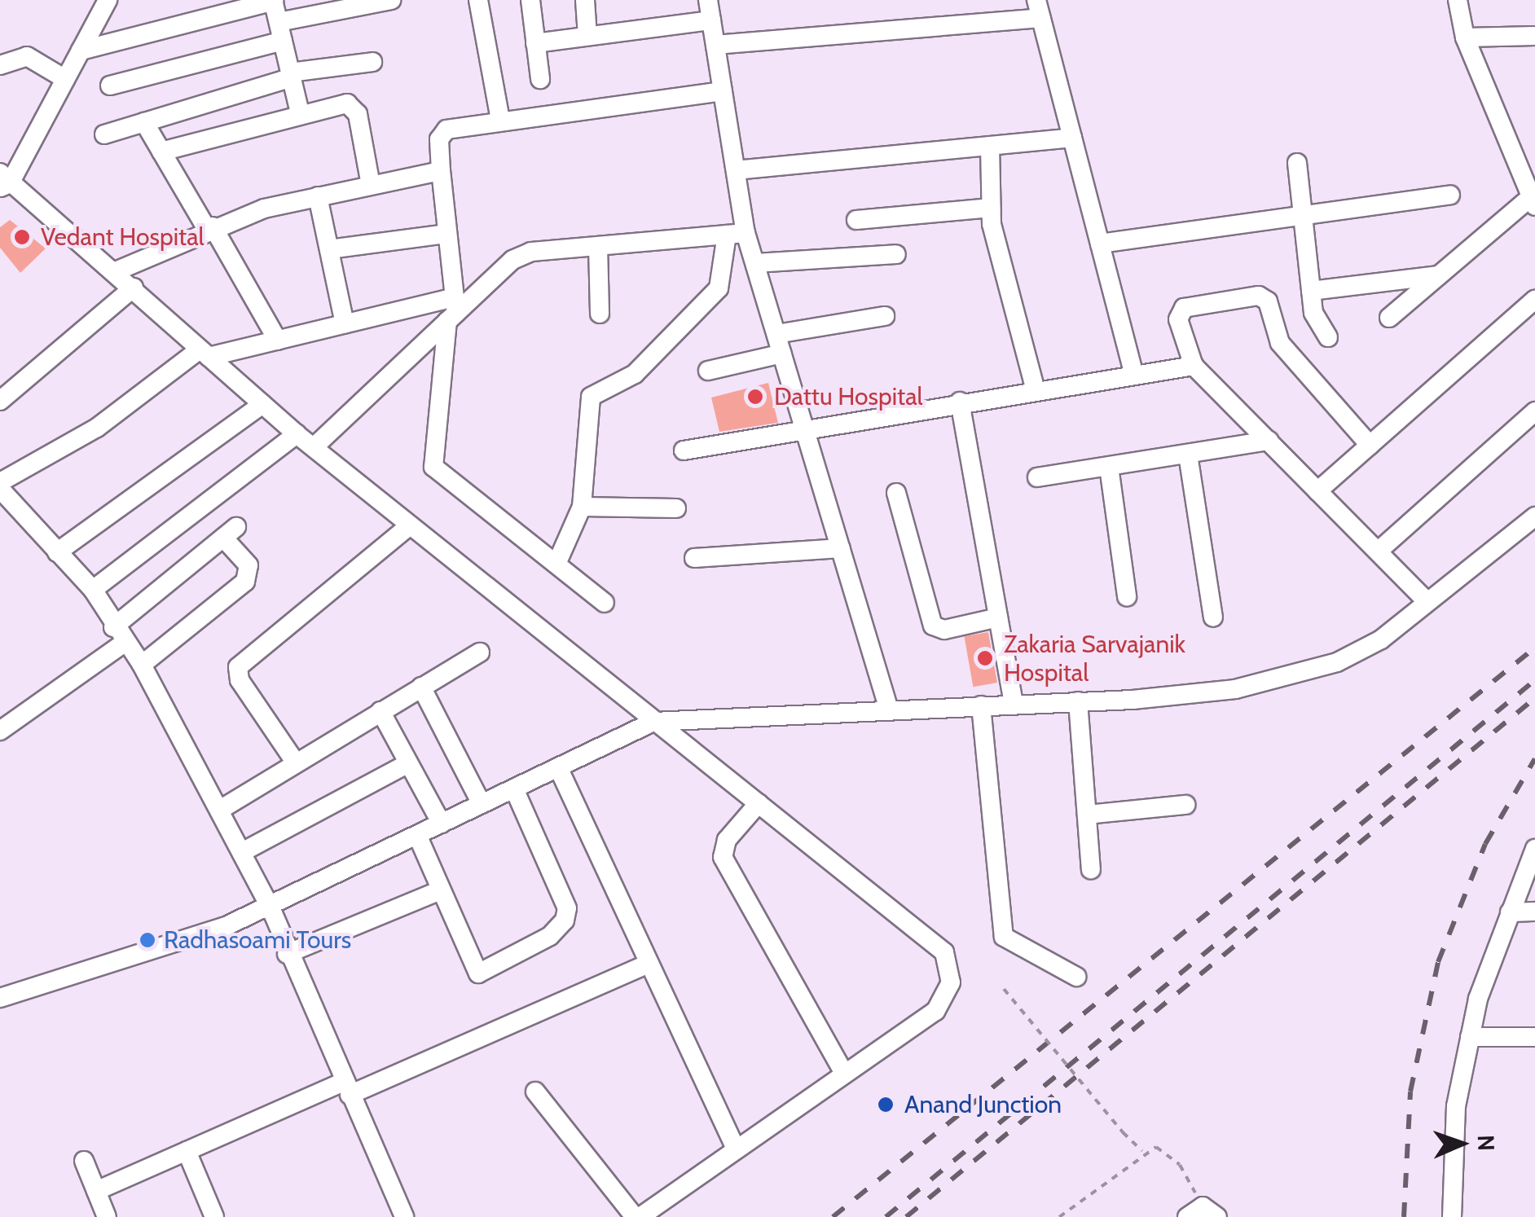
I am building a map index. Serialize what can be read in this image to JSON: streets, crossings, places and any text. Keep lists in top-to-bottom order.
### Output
{
  "places": [
    "Vedant Hospital",
    "Dattu Hospital",
    "Zakaria Sarvajanik Hospital",
    "Radhasoami Tours",
    "Anand Junction"
  ],
  "north": "right"
}
